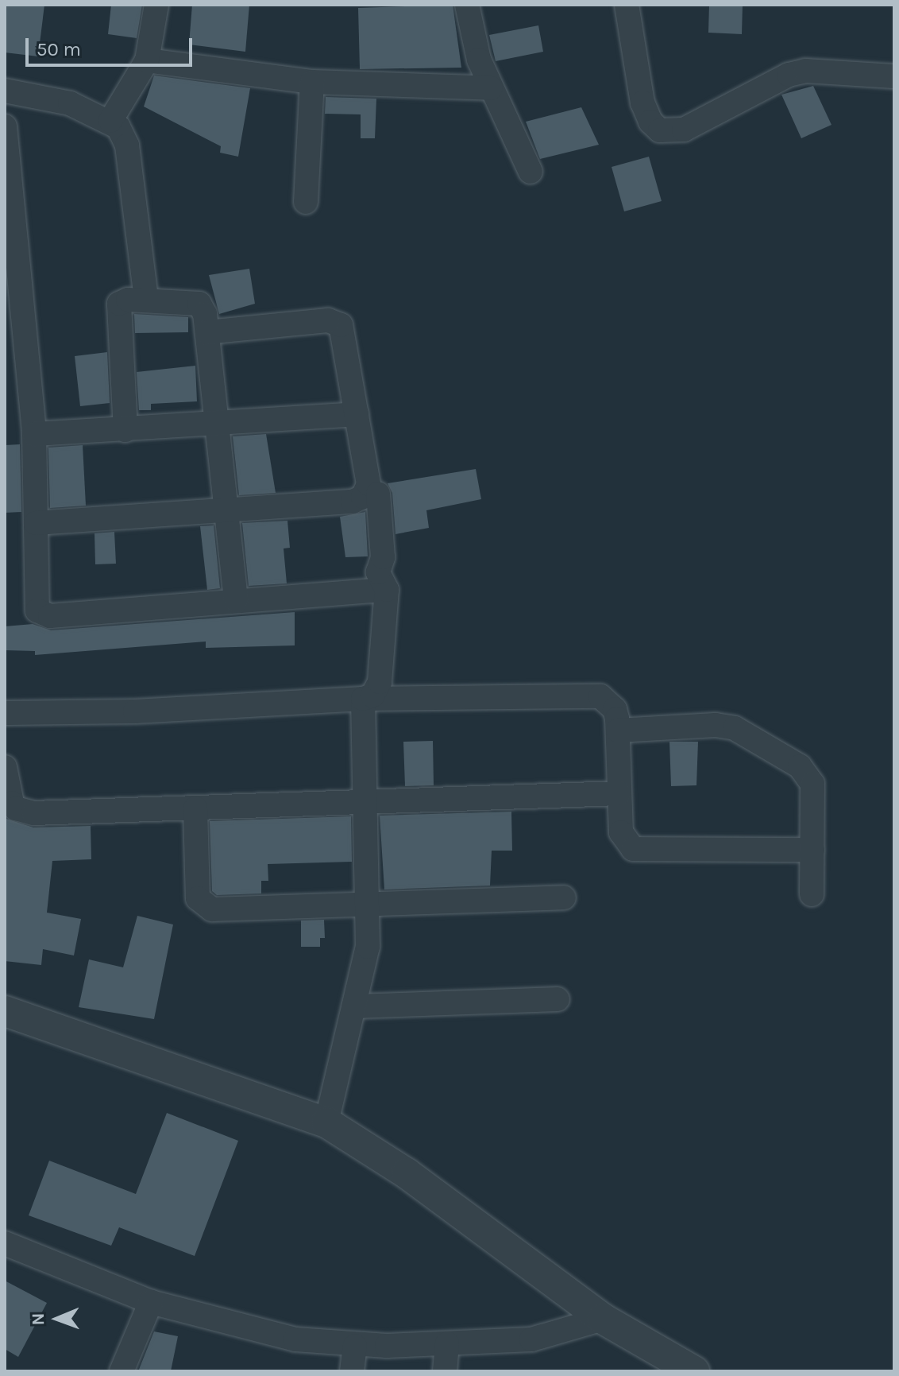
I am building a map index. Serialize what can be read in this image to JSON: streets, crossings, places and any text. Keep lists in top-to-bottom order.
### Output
{
  "scale_bar": "50 m",
  "north": "left"
}
